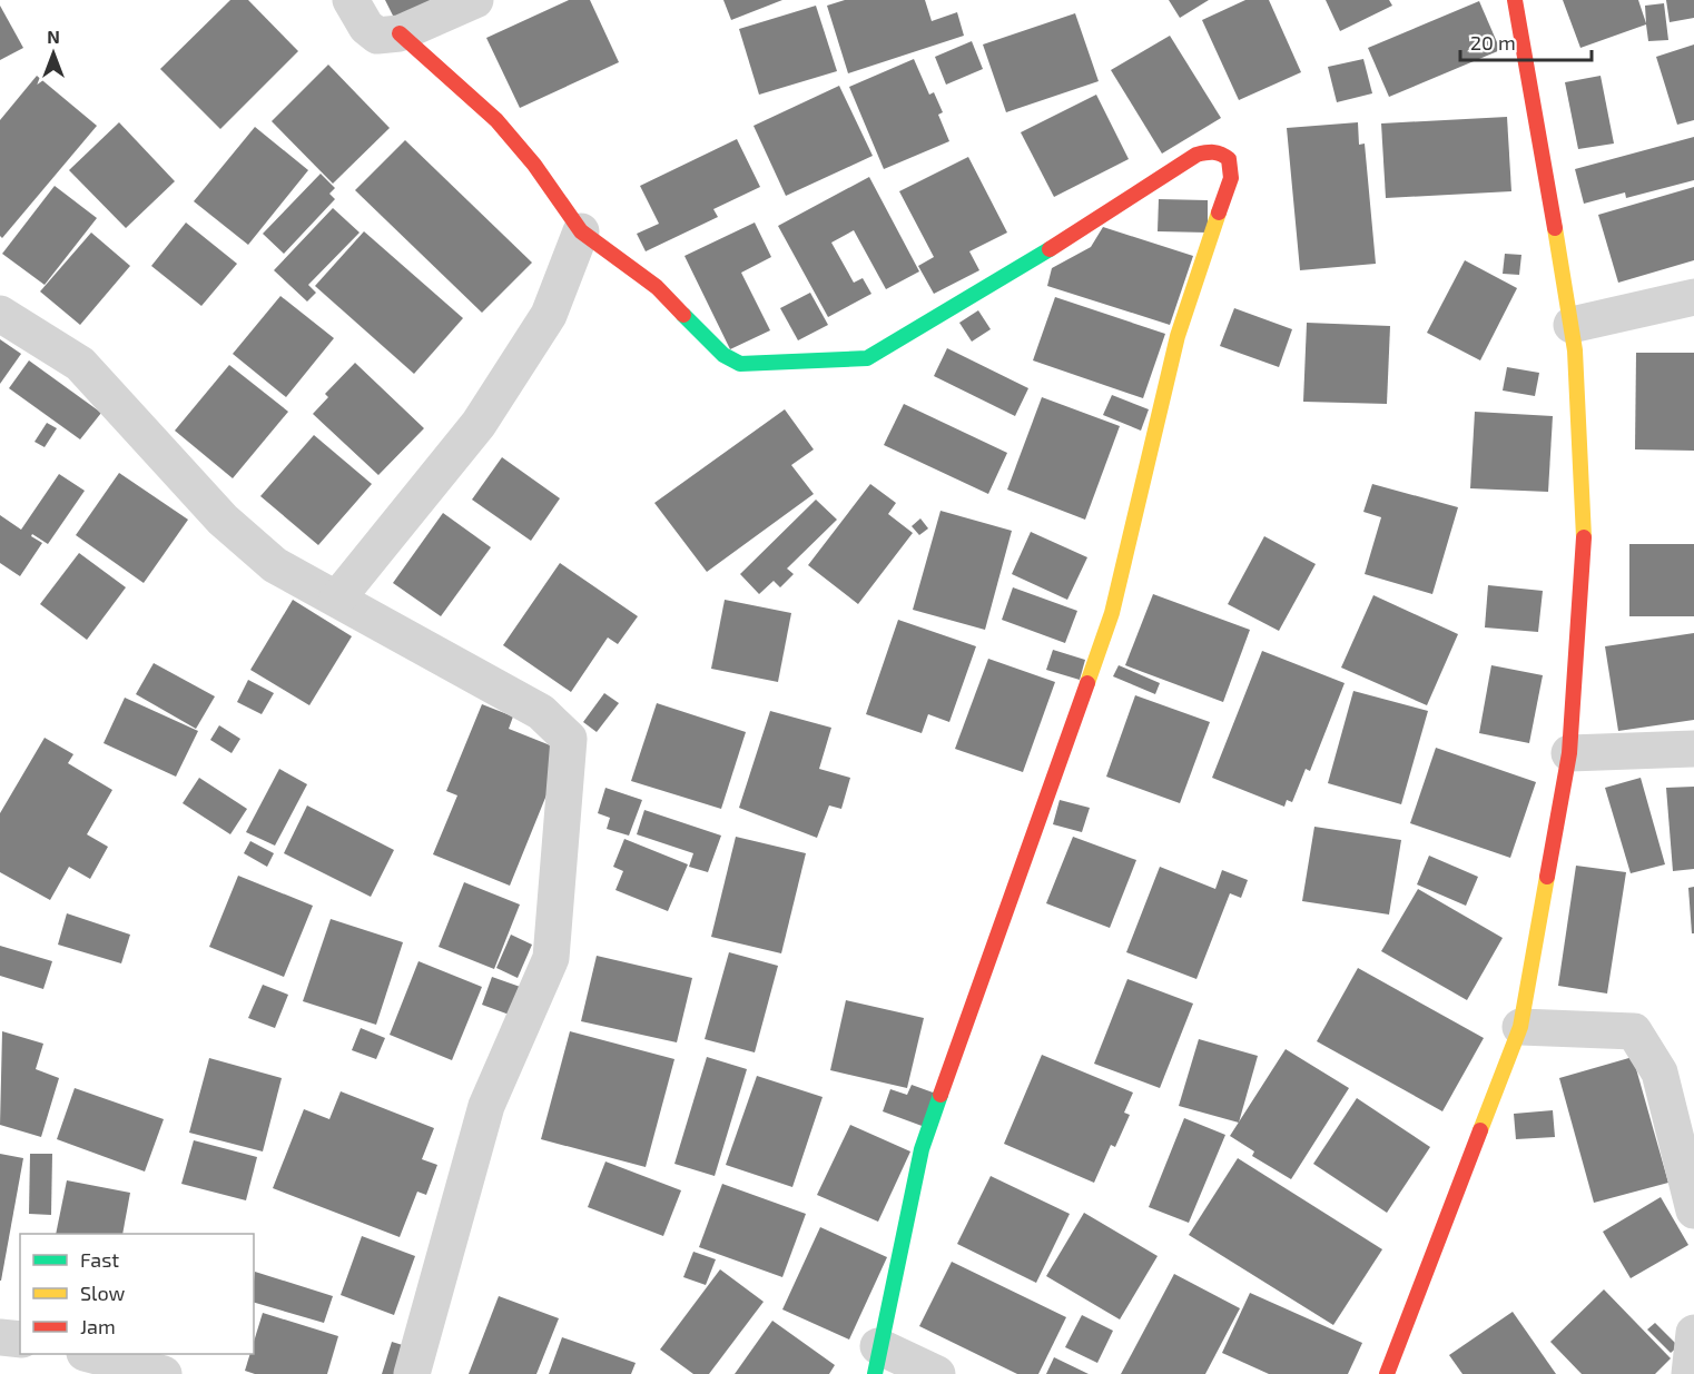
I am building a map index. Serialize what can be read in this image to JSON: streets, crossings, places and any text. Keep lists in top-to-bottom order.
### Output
{
  "legend": ["Fast", "Slow", "Jam"],
  "scale_bar": "20 m",
  "north": "top"
}
